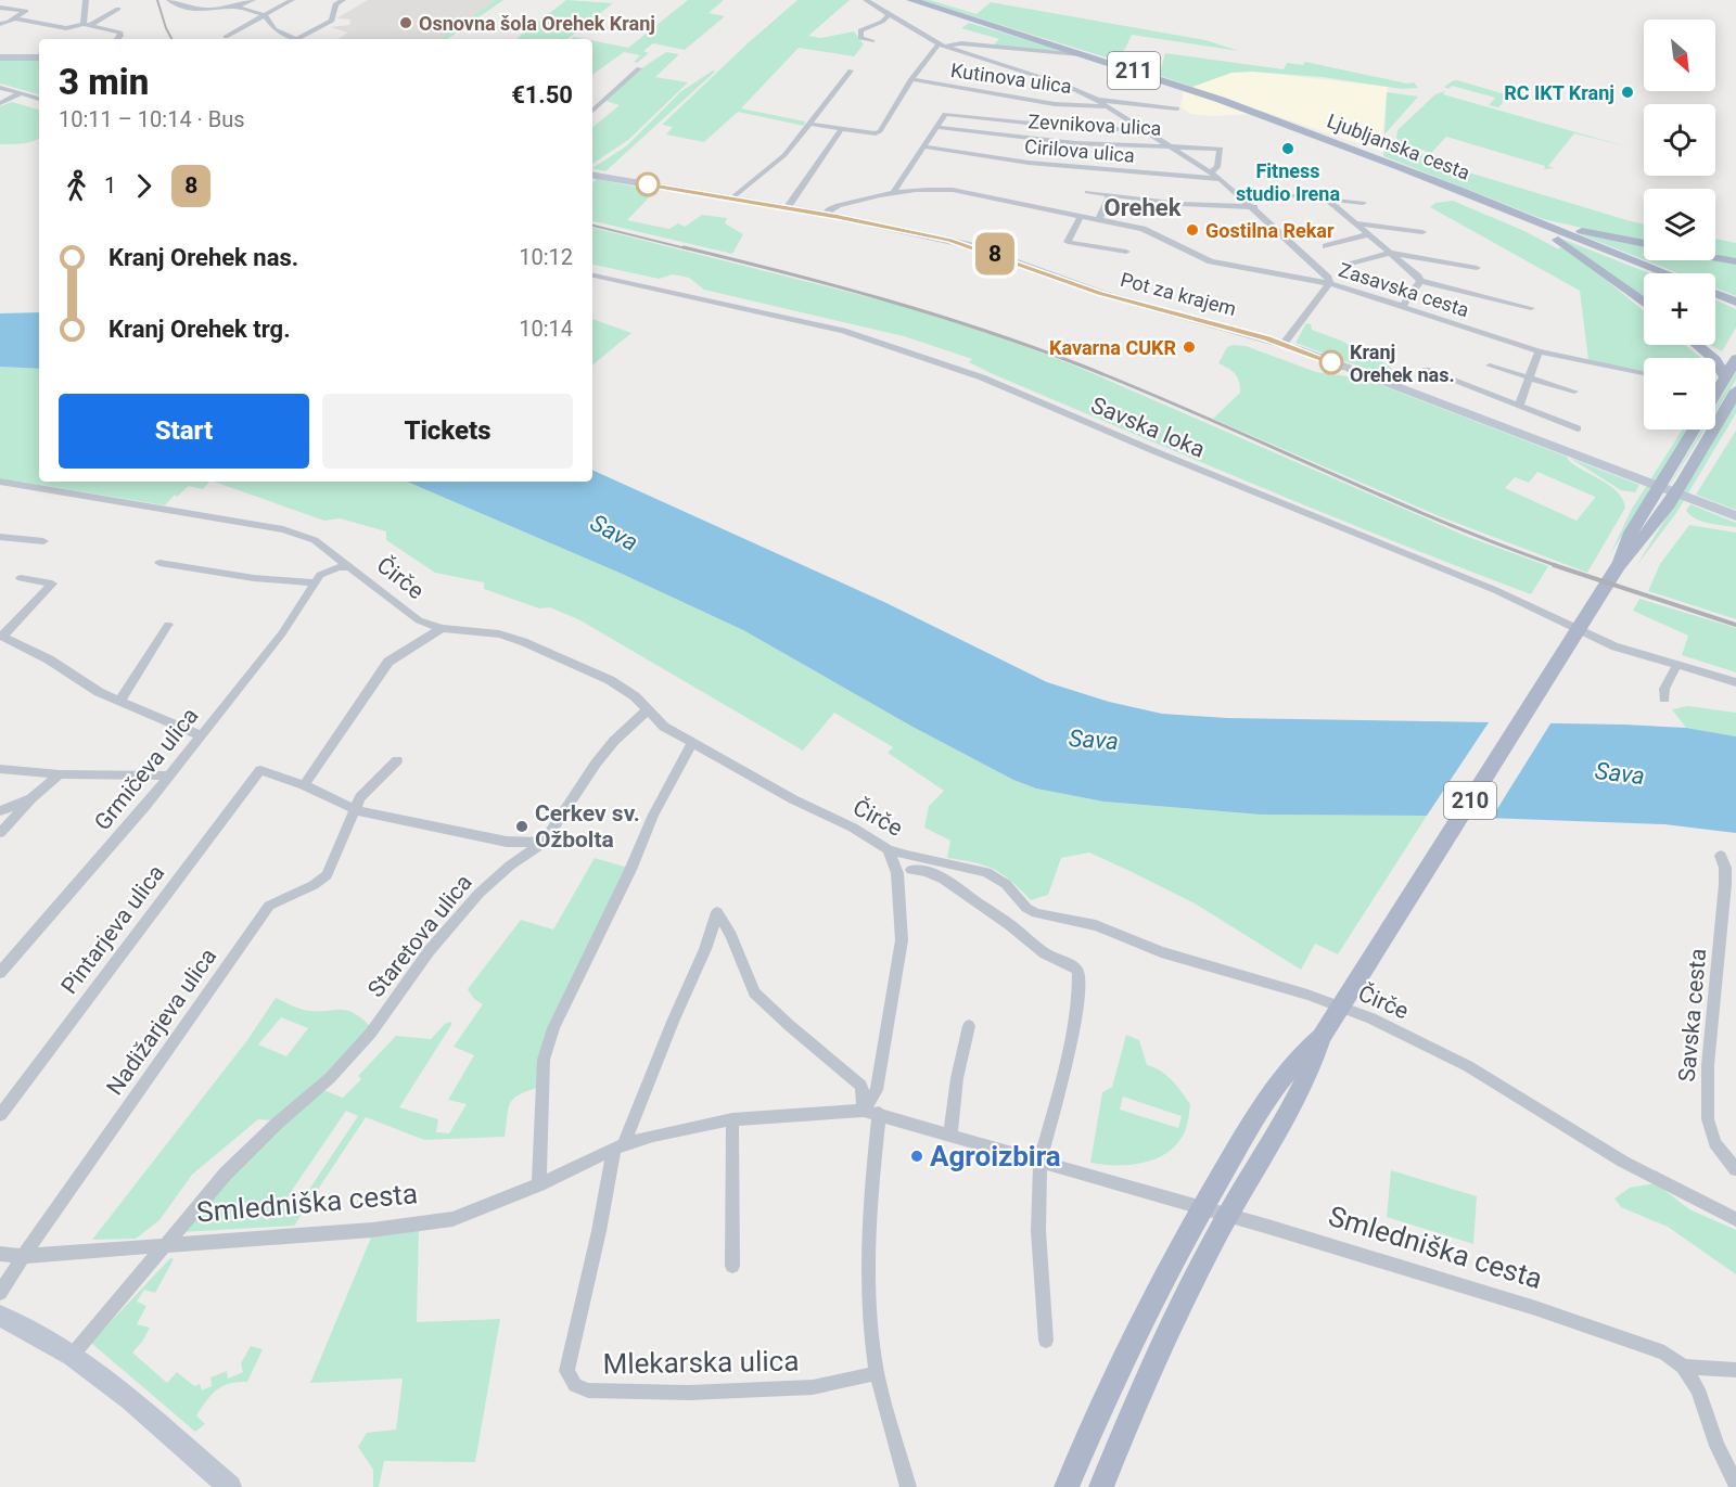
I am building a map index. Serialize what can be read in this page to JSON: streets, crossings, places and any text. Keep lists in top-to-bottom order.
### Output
{
  "streets": {
    "main road": ["211", "Ljubljanska cesta", "210"],
    "street": [
      "Kutinova ulica",
      "Zevnikova ulica",
      "Cirilova ulica",
      "Zasavska cesta",
      "Pot za krajem",
      "Savska loka",
      "Čirče",
      "Grmičeva ulica",
      "Pintarjeva ulica",
      "Staretova ulica",
      "Savska cesta",
      "Nadižarjeva ulica",
      "Smledniška cesta",
      "Mlekarska ulica"
    ]
  },
  "crossings": [
    ["211", "Ljubljanska cesta"],
    ["Kutinova ulica", "Zevnikova ulica"],
    ["Kutinova ulica", "Ljubljanska cesta"],
    ["Zasavska cesta", "Pot za krajem"],
    ["Čirče", "Grmičeva ulica"],
    ["Staretova ulica", "Smledniška cesta"],
    ["Nadižarjeva ulica", "Smledniška cesta"],
    ["Smledniška cesta", "Mlekarska ulica"]
  ],
  "districts": ["Orehek"],
  "water": ["Sava"],
  "places": [
    "Osnovna šola Orehek Kranj",
    "RC IKT Kranj",
    "Fitness studio Irena",
    "Gostilna Rekar",
    "Kavarna CUKR",
    "Kranj Orehek nas.",
    "Cerkev sv. Ožbolta",
    "Agroizbira"
  ],
  "lines": ["bus line 8"],
  "north": "bottom right",
  "page": {
    "on_map": "8",
    "map_buttons": ["+", "−"],
    "heading": ["3 min", "10:11 – 10:14 · Bus", "€1.50"],
    "legs": ["1", "8"],
    "list": [
      {
        "name": "Kranj Orehek nas.",
        "value": "10:12"
      },
      {
        "name": "Kranj Orehek trg.",
        "value": "10:14"
      }
    ],
    "buttons": ["Start", "Tickets"]
  }
}
